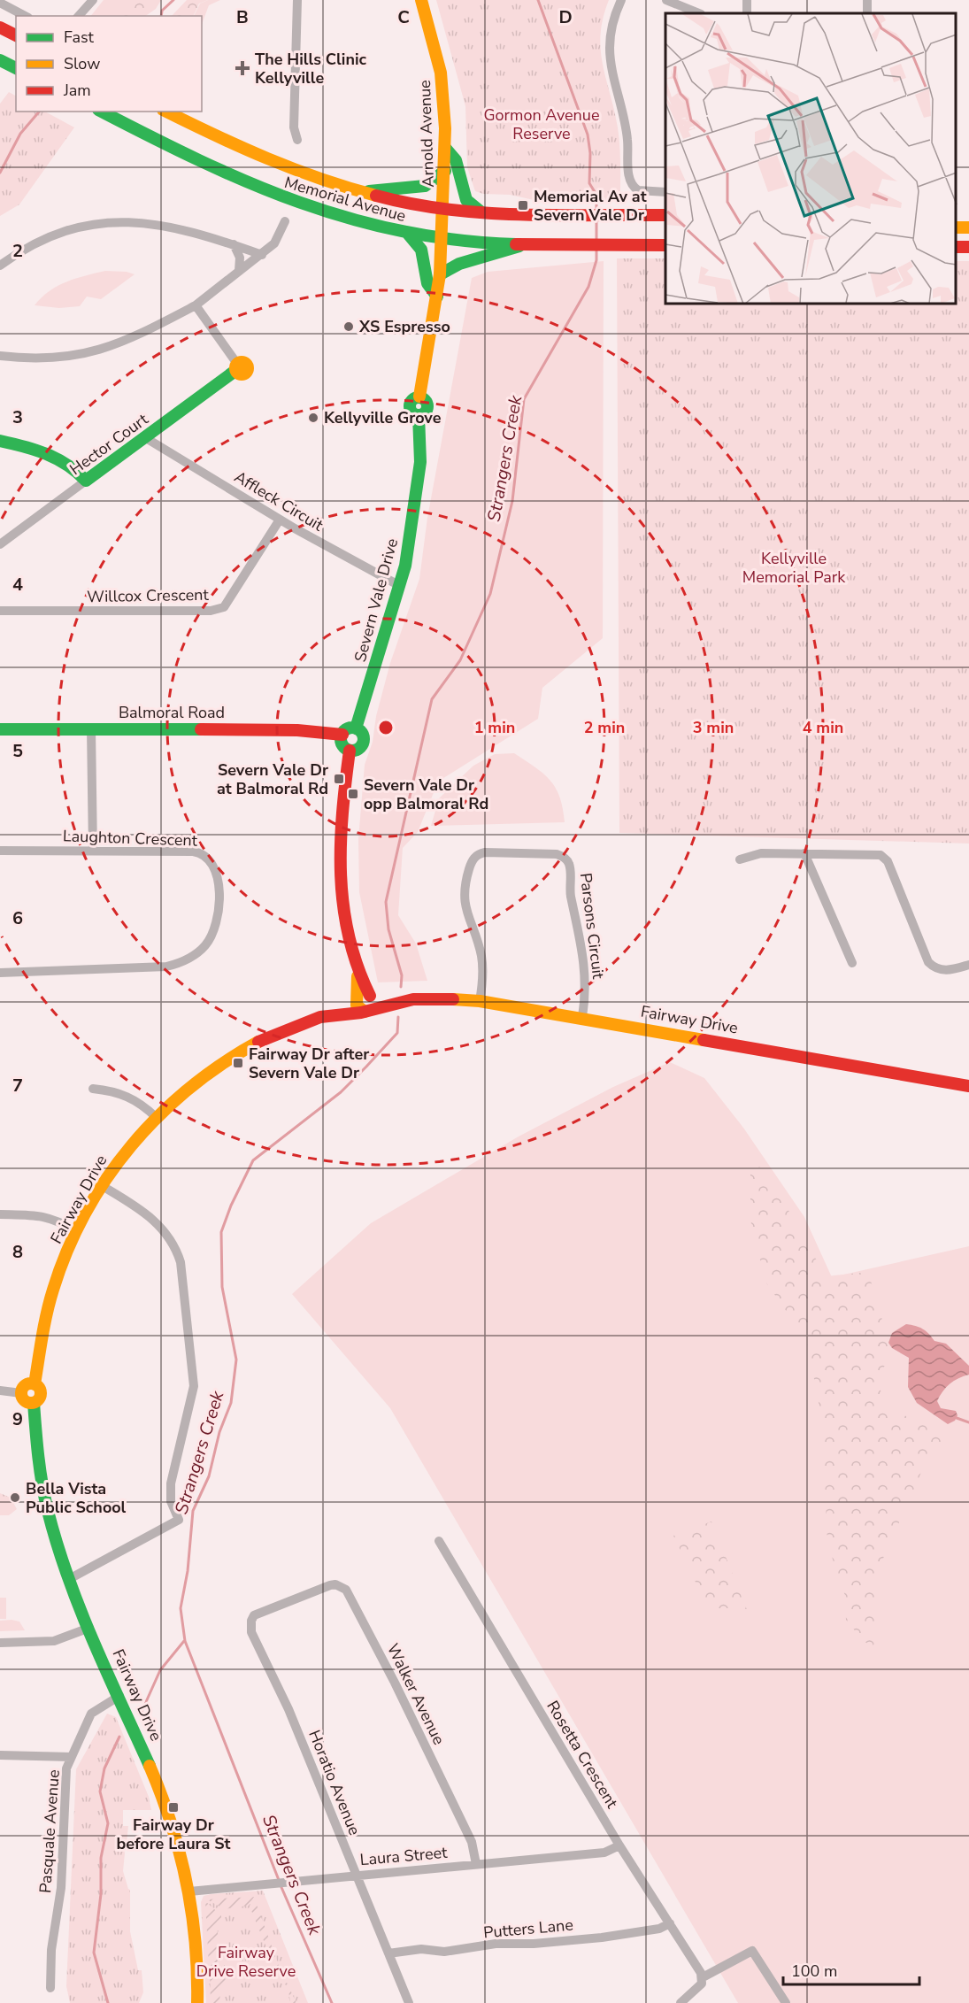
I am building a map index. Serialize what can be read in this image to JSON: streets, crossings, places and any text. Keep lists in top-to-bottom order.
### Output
{
  "streets": {
    "street": [
      "Arnold Avenue",
      "Memorial Avenue",
      "Hector Court",
      "Affleck Circuit",
      "Willcox Crescent",
      "Severn Vale Drive",
      "Balmoral Road",
      "Laughton Crescent",
      "Parsons Circuit",
      "Fairway Drive",
      "Walker Avenue",
      "Rosetta Crescent",
      "Horatio Avenue",
      "Pasquale Avenue",
      "Laura Street",
      "Putters Lane"
    ]
  },
  "crossings": [
    ["Arnold Avenue", "Memorial Avenue"],
    ["Hector Court", "Affleck Circuit"],
    ["Affleck Circuit", "Willcox Crescent"],
    ["Affleck Circuit", "Severn Vale Drive"],
    ["Severn Vale Drive", "Balmoral Road"],
    ["Parsons Circuit", "Fairway Drive"],
    ["Fairway Drive", "Pasquale Avenue"],
    ["Fairway Drive", "Laura Street"],
    ["Walker Avenue", "Horatio Avenue"],
    ["Walker Avenue", "Laura Street"],
    ["Rosetta Crescent", "Laura Street"],
    ["Rosetta Crescent", "Putters Lane"],
    ["Horatio Avenue", "Laura Street"],
    ["Horatio Avenue", "Putters Lane"]
  ],
  "water": ["Strangers Creek"],
  "parks": ["Gormon Avenue Reserve", "Kellyville Memorial Park", "Fairway Drive Reserve"],
  "places": {
    "health": ["The Hills Clinic Kellyville"],
    "transit": [
      "Memorial Av at Severn Vale Dr",
      "Severn Vale Dr at Balmoral Rd",
      "Severn Vale Dr opp Balmoral Rd",
      "Fairway Dr after Severn Vale Dr",
      "Fairway Dr before Laura St"
    ],
    "other": ["XS Espresso", "Kellyville Grove", "Bella Vista Public School"]
  },
  "legend": ["Fast", "Slow", "Jam"],
  "scale_bar": "100 m",
  "grid": {
    "columns": ["B", "C", "D"],
    "rows": [
      "2",
      "3",
      "4",
      "5",
      "6",
      "7",
      "8",
      "9"
    ]
  },
  "rings": [
    "1 min",
    "2 min",
    "3 min",
    "4 min"
  ]
}
